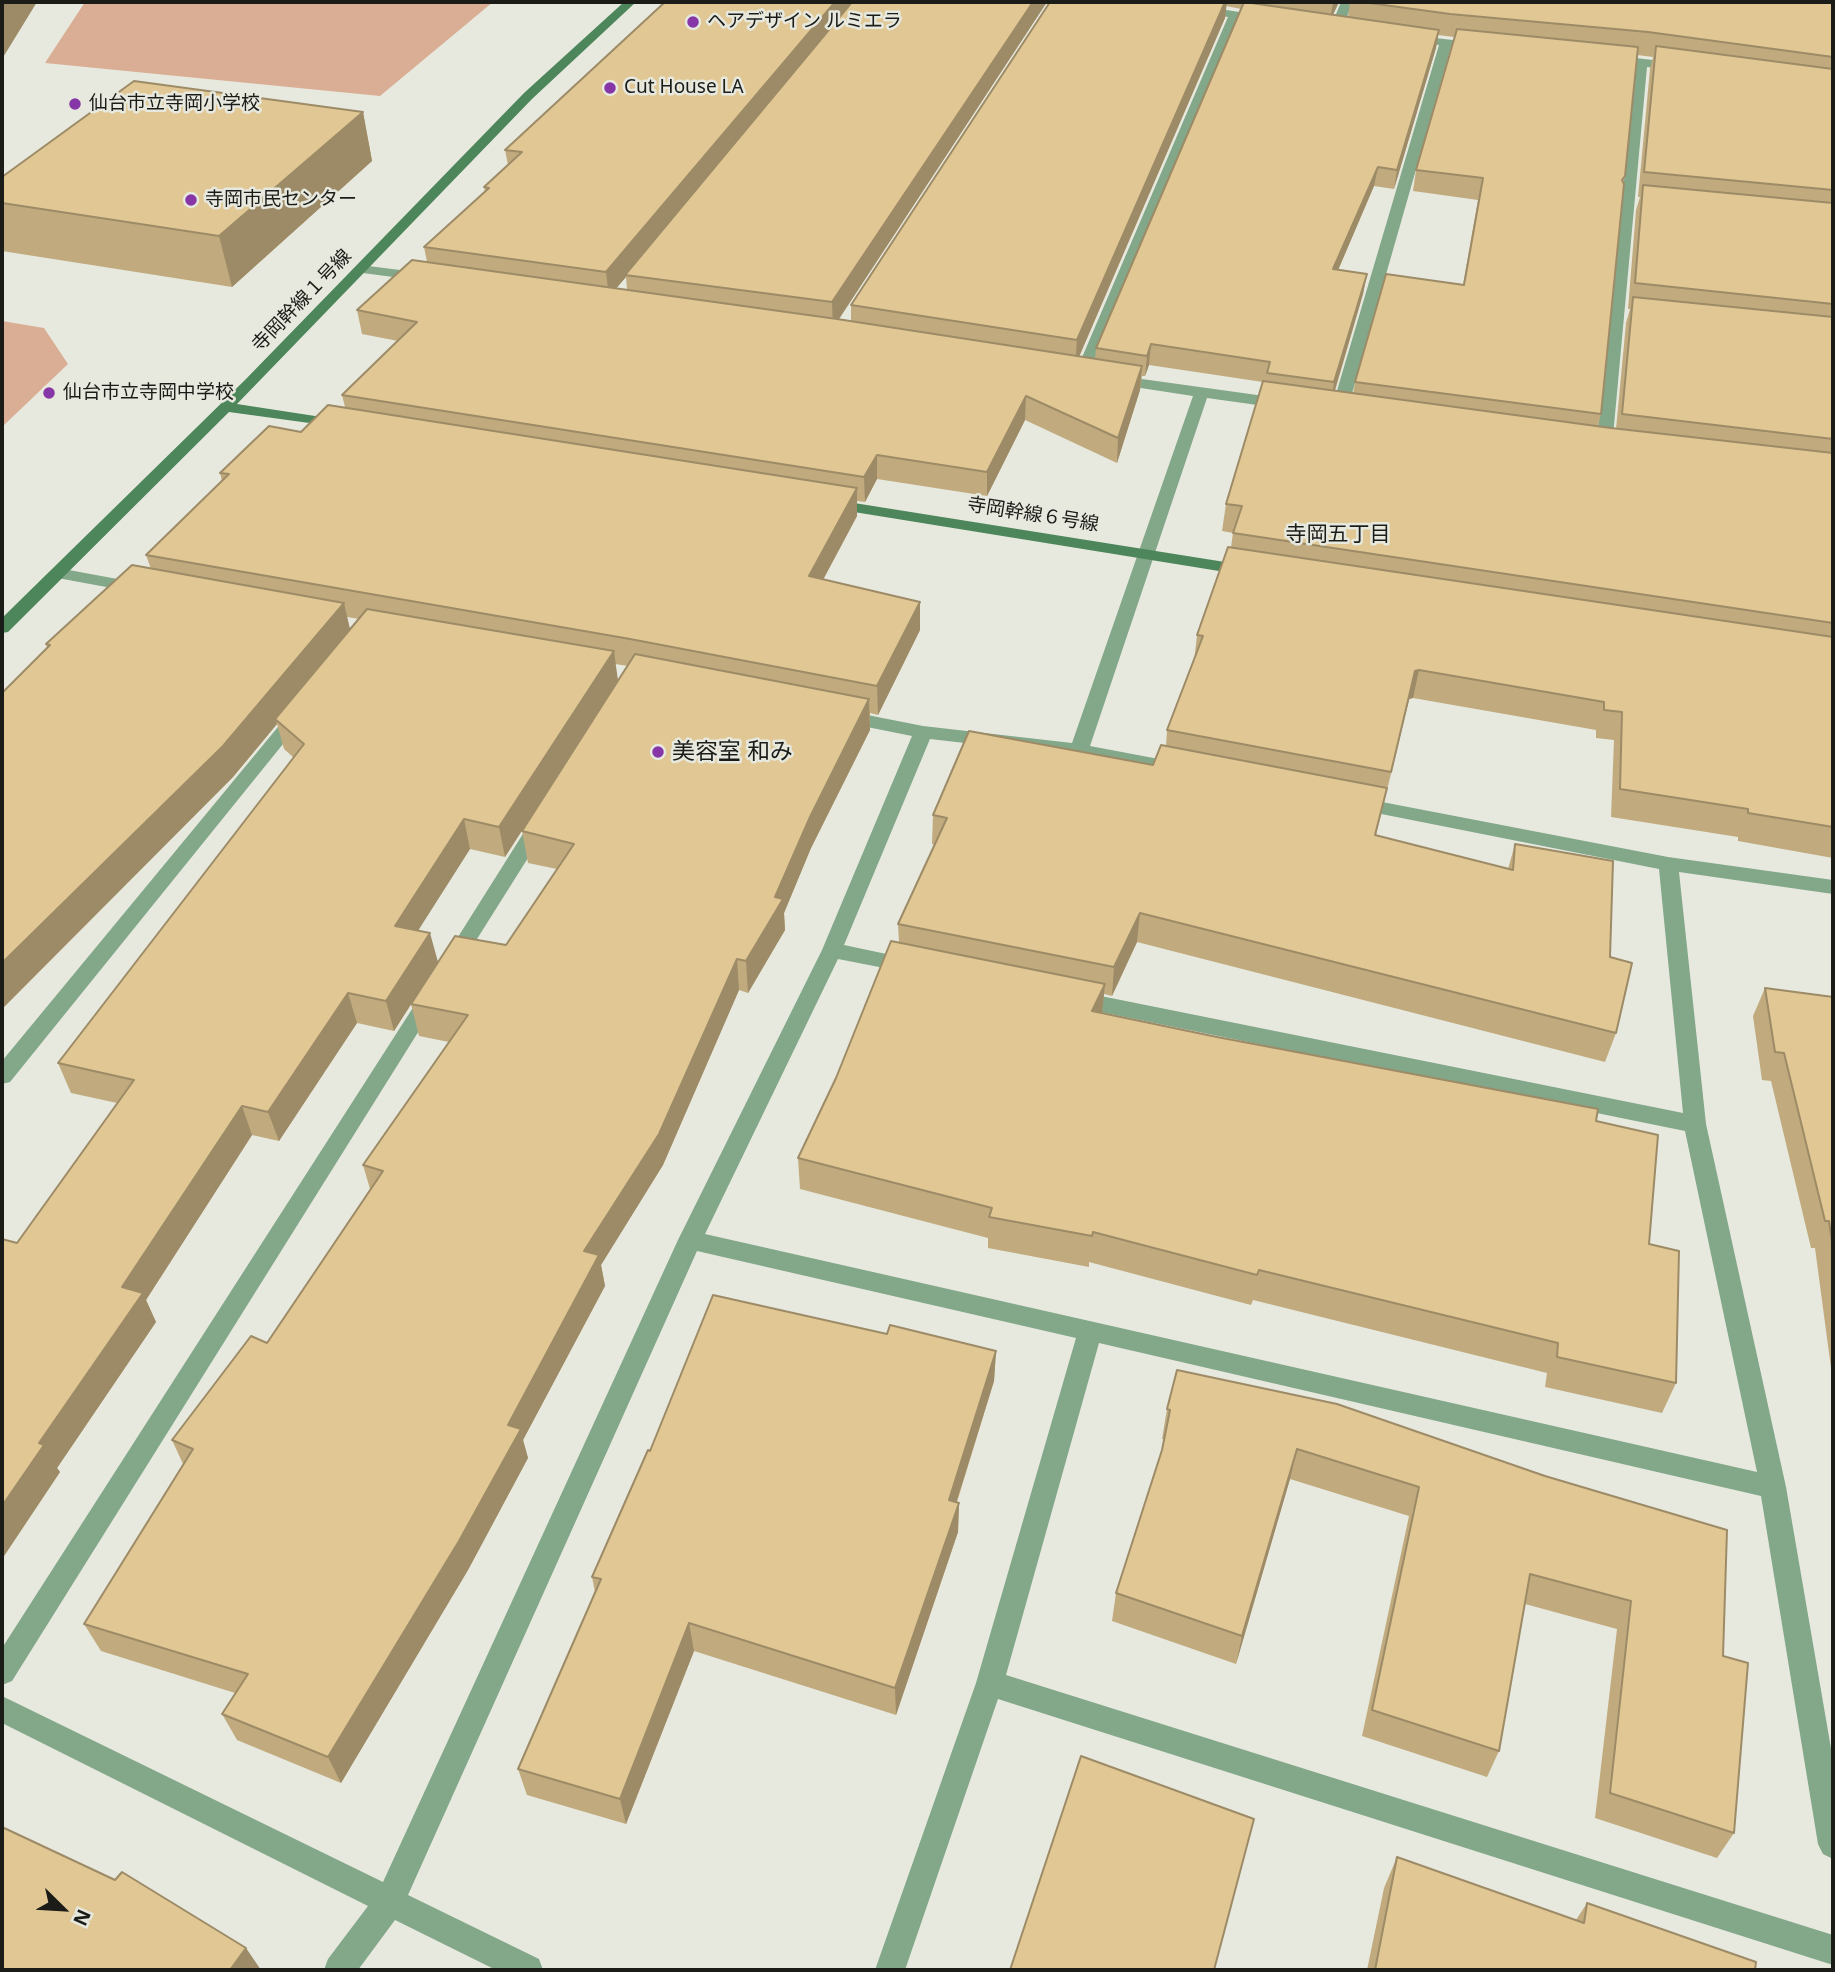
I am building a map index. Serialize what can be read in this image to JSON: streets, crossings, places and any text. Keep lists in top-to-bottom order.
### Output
{
  "streets": {
    "street": ["寺岡幹線１号線", "寺岡幹線６号線"]
  },
  "districts": ["寺岡五丁目"],
  "places": [
    "ヘアデザイン ルミエラ",
    "Cut House LA",
    "仙台市立寺岡小学校",
    "寺岡市民センター",
    "仙台市立寺岡中学校",
    "美容室 和み"
  ],
  "north": "bottom right"
}
